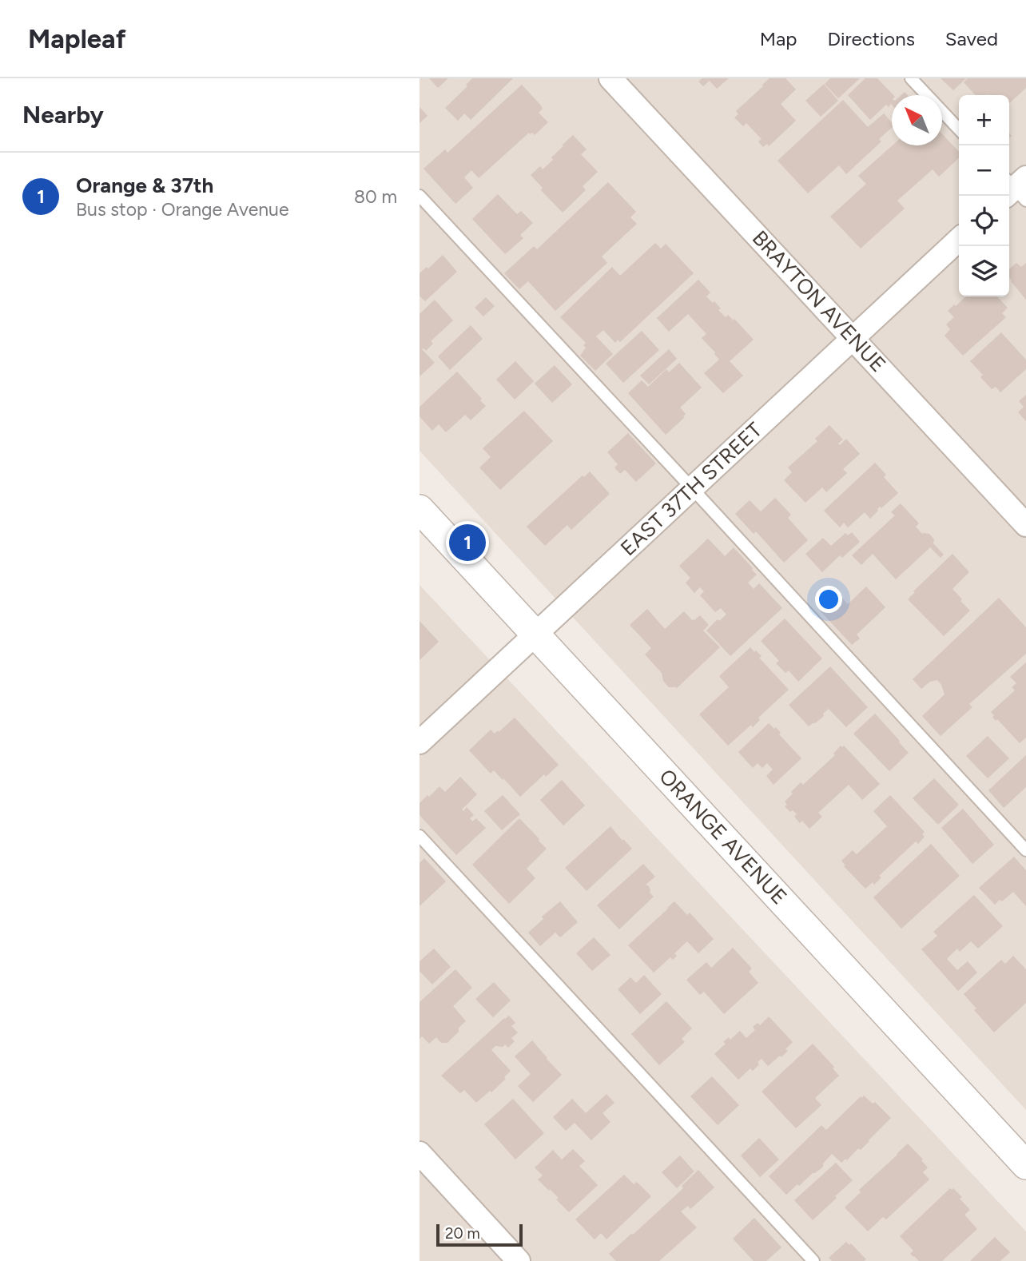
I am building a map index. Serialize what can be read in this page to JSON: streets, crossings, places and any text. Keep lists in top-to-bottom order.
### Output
{
  "streets": {
    "street": ["BRAYTON AVENUE", "EAST 37TH STREET", "ORANGE AVENUE"]
  },
  "crossings": [
    ["BRAYTON AVENUE", "EAST 37TH STREET"],
    ["EAST 37TH STREET", "ORANGE AVENUE"]
  ],
  "scale_bar": "20 m",
  "north": "top left",
  "page": {
    "header": "Mapleaf",
    "nav": ["Map", "Directions", "Saved"],
    "heading": "Nearby",
    "map_buttons": ["+", "−"],
    "list": [
      {
        "mark": "1",
        "name": "Orange & 37th",
        "note": "Bus stop · Orange Avenue",
        "value": "80 m"
      }
    ],
    "pins": "1",
    "scale": "20 m"
  }
}
